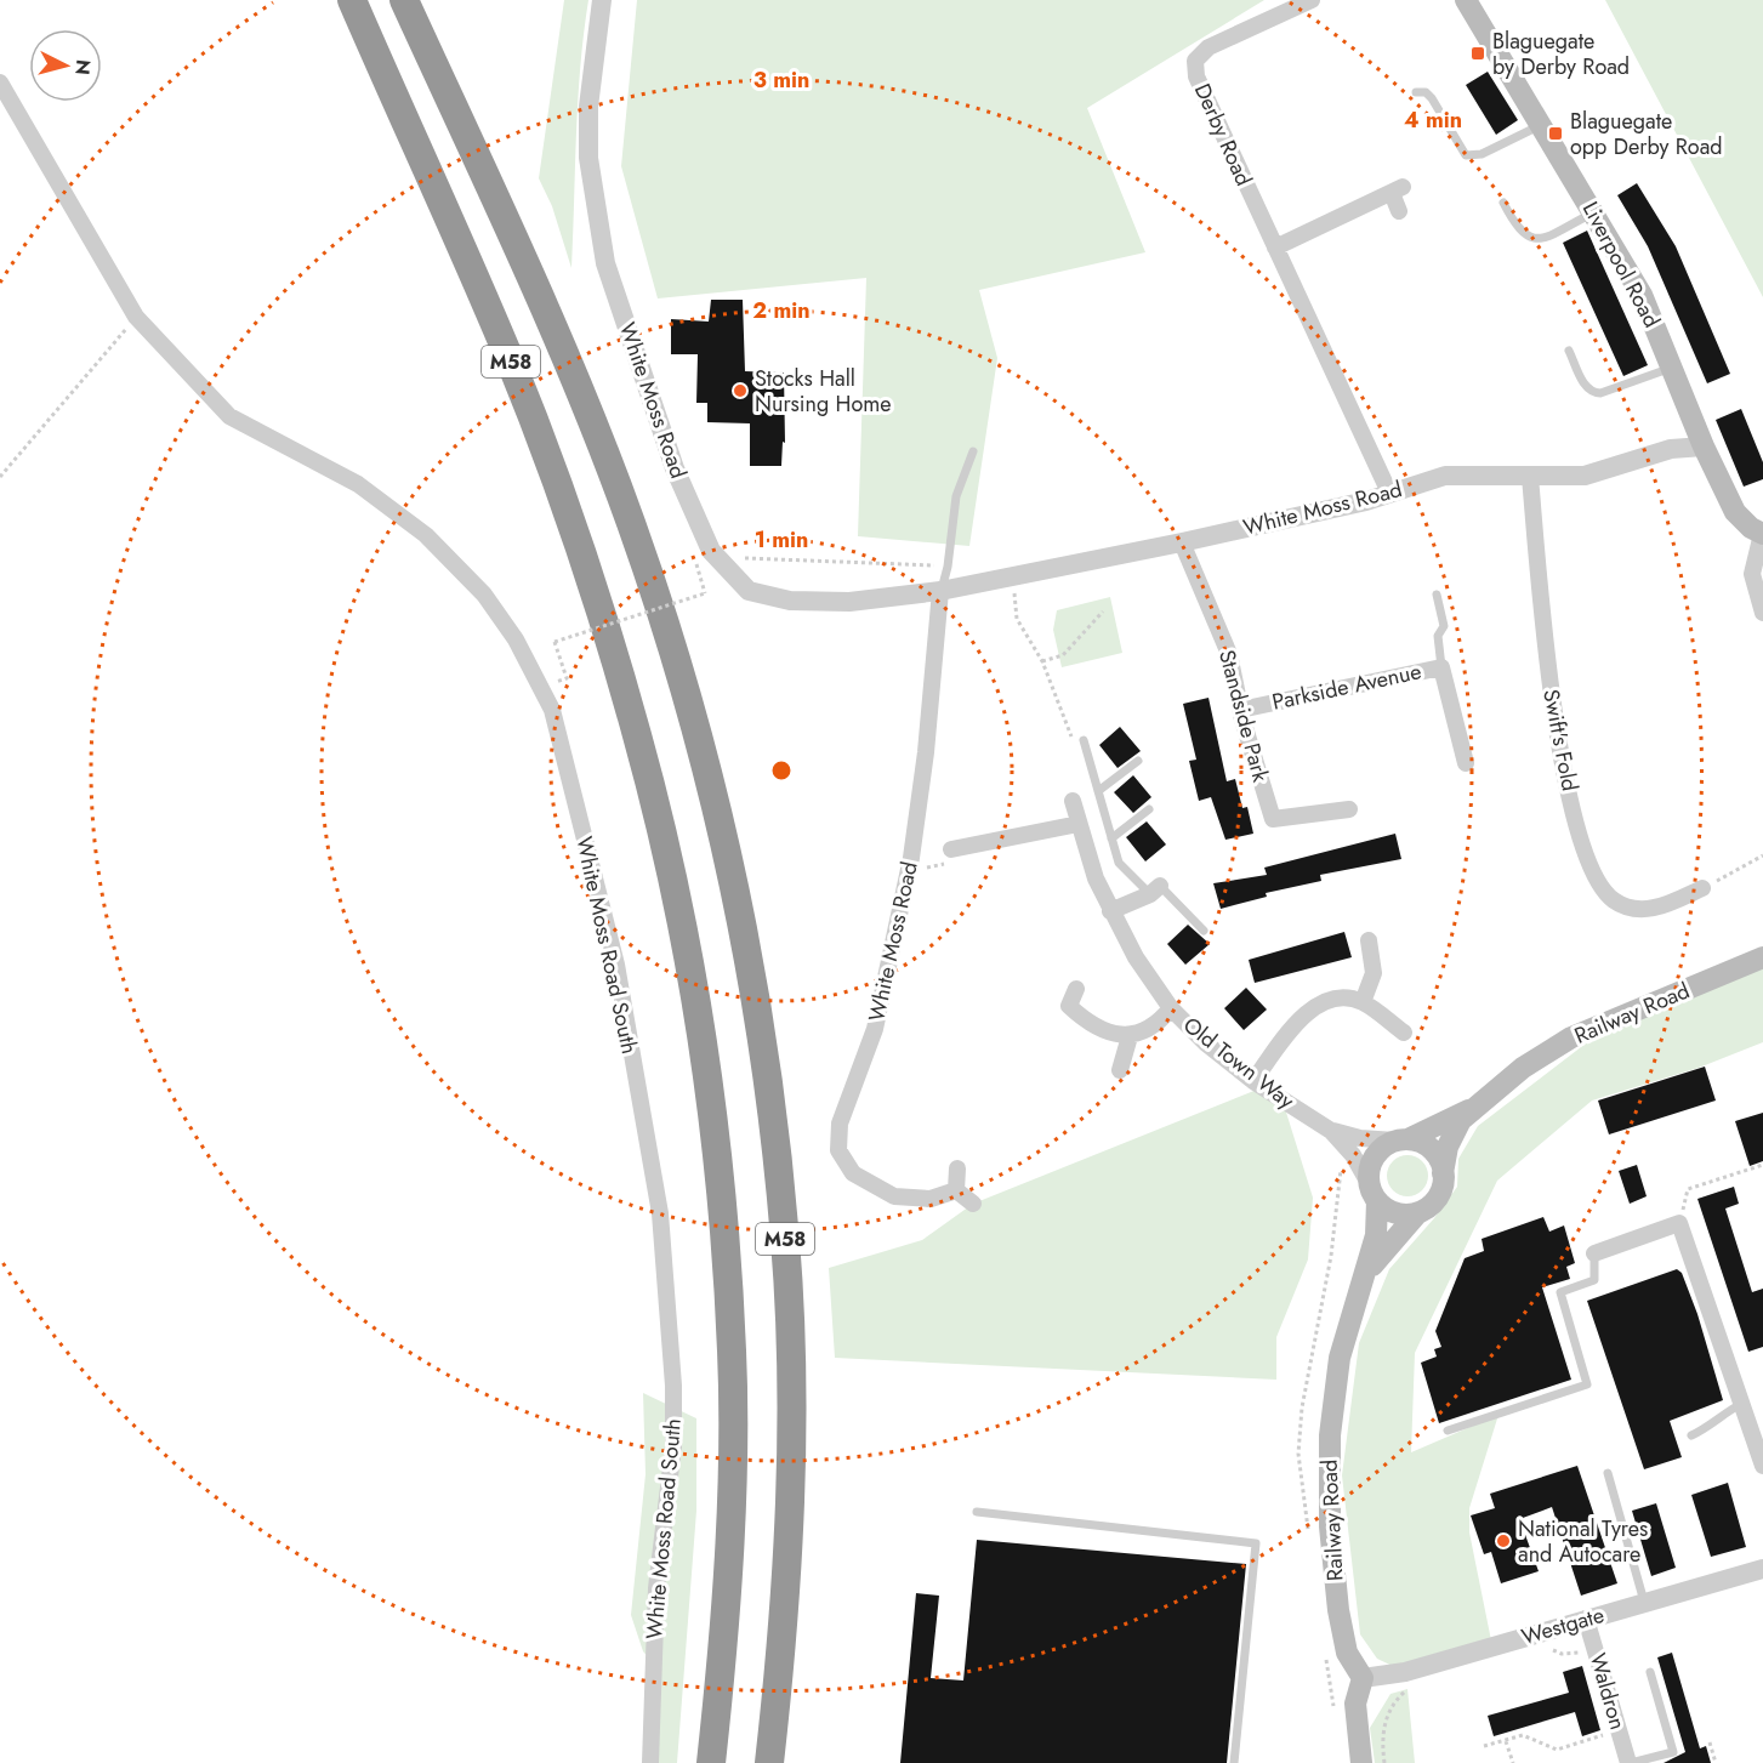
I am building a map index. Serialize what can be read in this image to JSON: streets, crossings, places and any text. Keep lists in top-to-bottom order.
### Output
{
  "streets": {
    "highway": ["M58"],
    "main road": ["Liverpool Road", "Railway Road"],
    "street": [
      "Derby Road",
      "White Moss Road",
      "Parkside Avenue",
      "Standside Park",
      "Swift's Fold",
      "White Moss Road South",
      "Old Town Way",
      "Westgate",
      "Waldron"
    ]
  },
  "crossings": [
    ["Derby Road", "White Moss Road"],
    ["Liverpool Road", "White Moss Road"],
    ["White Moss Road", "Standside Park"],
    ["White Moss Road", "Swift's Fold"],
    ["Parkside Avenue", "Standside Park"],
    ["Railway Road", "Old Town Way"],
    ["Railway Road", "Westgate"],
    ["Westgate", "Waldron"]
  ],
  "places": {
    "transit": ["Blaguegate by Derby Road", "Blaguegate opp Derby Road"],
    "other": ["Stocks Hall Nursing Home", "National Tyres and Autocare"]
  },
  "north": "right",
  "rings": [
    "3 min",
    "4 min",
    "2 min",
    "1 min"
  ]
}
